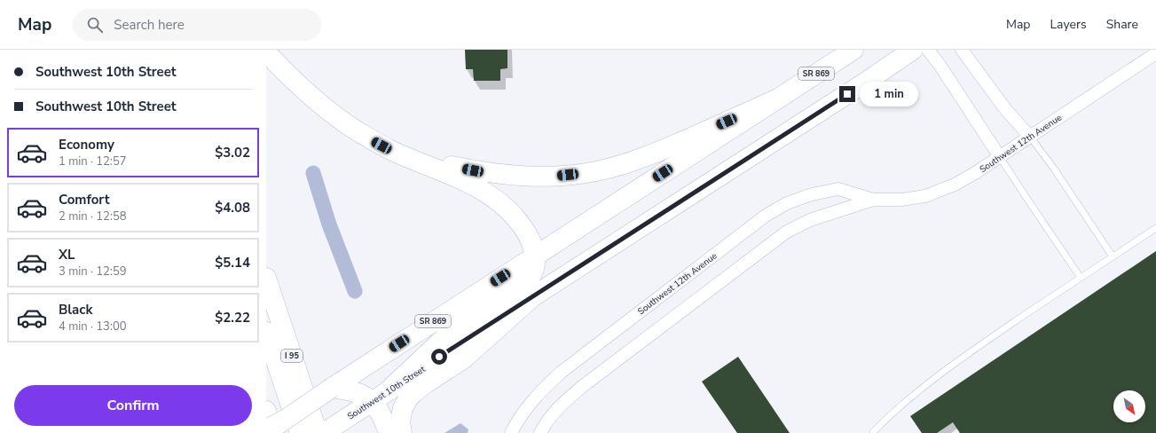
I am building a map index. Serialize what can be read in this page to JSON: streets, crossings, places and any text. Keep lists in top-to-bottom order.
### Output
{
  "streets": {
    "main road": ["SR 869", "I 95", "Southwest 10th Street"],
    "street": ["Southwest 12th Avenue"]
  },
  "north": "bottom right",
  "page": {
    "header": "Map",
    "search": "Search here",
    "nav": ["Map", "Layers", "Share"],
    "banner": ["Southwest 10th Street", "Southwest 10th Street"],
    "bubble": "1 min",
    "list": [
      {
        "name": "Economy",
        "note": "1 min · 12:57",
        "value": "$3.02"
      },
      {
        "name": "Comfort",
        "note": "2 min · 12:58",
        "value": "$4.08"
      },
      {
        "name": "XL",
        "note": "3 min · 12:59",
        "value": "$5.14"
      },
      {
        "name": "Black",
        "note": "4 min · 13:00",
        "value": "$2.22"
      }
    ],
    "buttons": "Confirm"
  }
}
